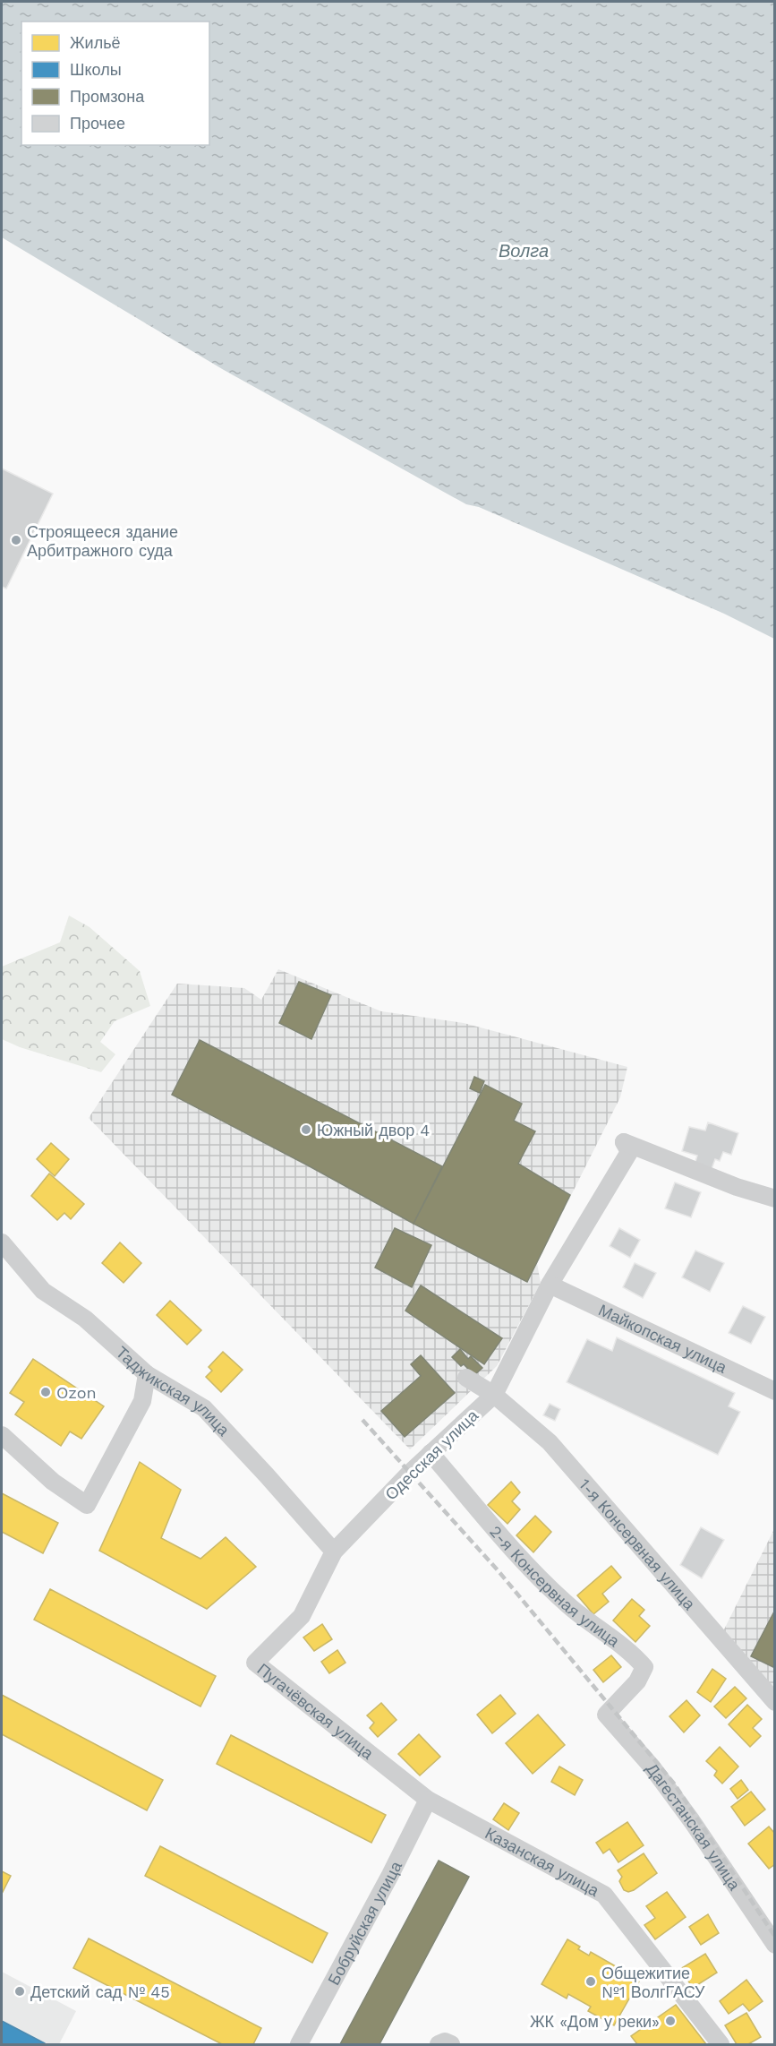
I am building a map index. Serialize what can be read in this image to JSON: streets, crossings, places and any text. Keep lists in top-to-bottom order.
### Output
{
  "streets": {
    "street": [
      "Майкопская улица",
      "Таджикская улица",
      "Одесская улица",
      "1-я Консервная улица",
      "2-я Консервная улица",
      "Пугачёвская улица",
      "Дагестанская улица",
      "Казанская улица",
      "Бобруйская улица"
    ]
  },
  "crossings": [
    ["Майкопская улица", "Одесская улица"],
    ["Таджикская улица", "Одесская улица"],
    ["Одесская улица", "1-я Консервная улица"],
    ["Одесская улица", "2-я Консервная улица"],
    ["Одесская улица", "Пугачёвская улица"],
    ["2-я Консервная улица", "Дагестанская улица"],
    ["Пугачёвская улица", "Казанская улица"],
    ["Пугачёвская улица", "Бобруйская улица"],
    ["Казанская улица", "Бобруйская улица"]
  ],
  "water": ["Волга"],
  "places": [
    "Строящееся здание Арбитражного суда",
    "Южный двор 4",
    "Ozon",
    "Общежитие №1 ВолгГАСУ",
    "Детский сад № 45",
    "ЖК «Дом у реки»"
  ],
  "legend": [
    "Жильё",
    "Школы",
    "Промзона",
    "Прочее"
  ]
}
